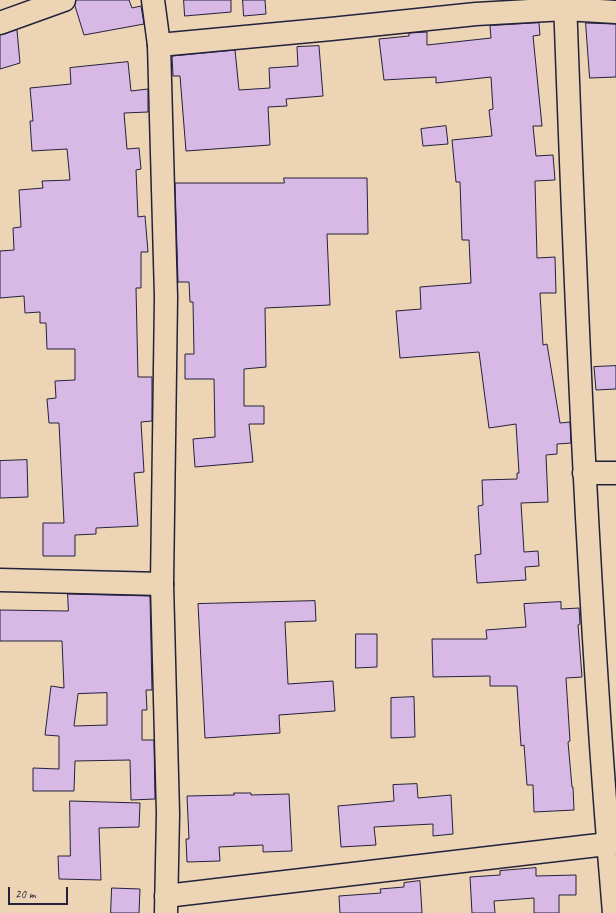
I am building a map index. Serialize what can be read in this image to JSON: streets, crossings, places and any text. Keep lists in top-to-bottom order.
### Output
{
  "scale_bar": "20 m"
}
